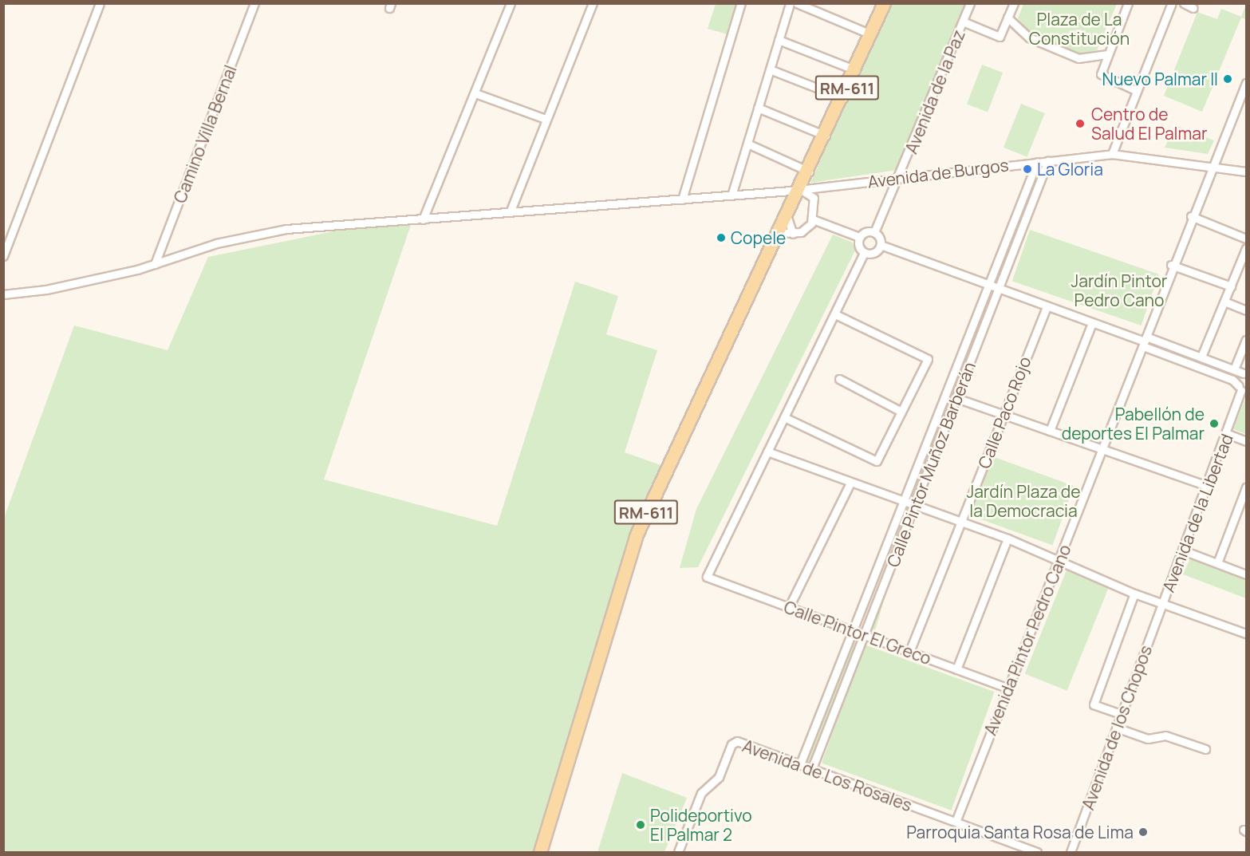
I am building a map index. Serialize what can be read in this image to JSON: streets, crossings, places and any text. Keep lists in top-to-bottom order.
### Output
{
  "streets": {
    "main road": ["RM-611"],
    "street": [
      "Avenida de la Paz",
      "Camino Villa Bernal",
      "Avenida de Burgos",
      "Calle Paco Rojo",
      "Calle Pintor Muñoz Barberán",
      "Avenida de la Libertad",
      "Calle Pintor El Greco",
      "Avenida Pintor Pedro Cano",
      "Avenida de los Chopos",
      "Avenida de Los Rosales"
    ]
  },
  "crossings": [
    ["RM-611", "Avenida de Burgos"],
    ["Avenida de la Paz", "Avenida de Burgos"],
    ["Camino Villa Bernal", "Avenida de Burgos"],
    ["Avenida de Burgos", "Calle Pintor Muñoz Barberán"],
    ["Avenida de Burgos", "Avenida Pintor Pedro Cano"],
    ["Calle Paco Rojo", "Calle Pintor El Greco"],
    ["Calle Pintor Muñoz Barberán", "Calle Pintor El Greco"],
    ["Calle Pintor Muñoz Barberán", "Avenida de Los Rosales"],
    ["Avenida de la Libertad", "Avenida de los Chopos"],
    ["Calle Pintor El Greco", "Avenida Pintor Pedro Cano"],
    ["Avenida Pintor Pedro Cano", "Avenida de Los Rosales"]
  ],
  "parks": ["Plaza de La Constitución", "Jardín Pintor Pedro Cano", "Jardín Plaza de la Democracia"],
  "places": [
    "Nuevo Palmar II",
    "Centro de Salud El Palmar",
    "La Gloria",
    "Copele",
    "Pabellón de deportes El Palmar",
    "Polideportivo El Palmar 2",
    "Parroquia Santa Rosa de Lima"
  ]
}
